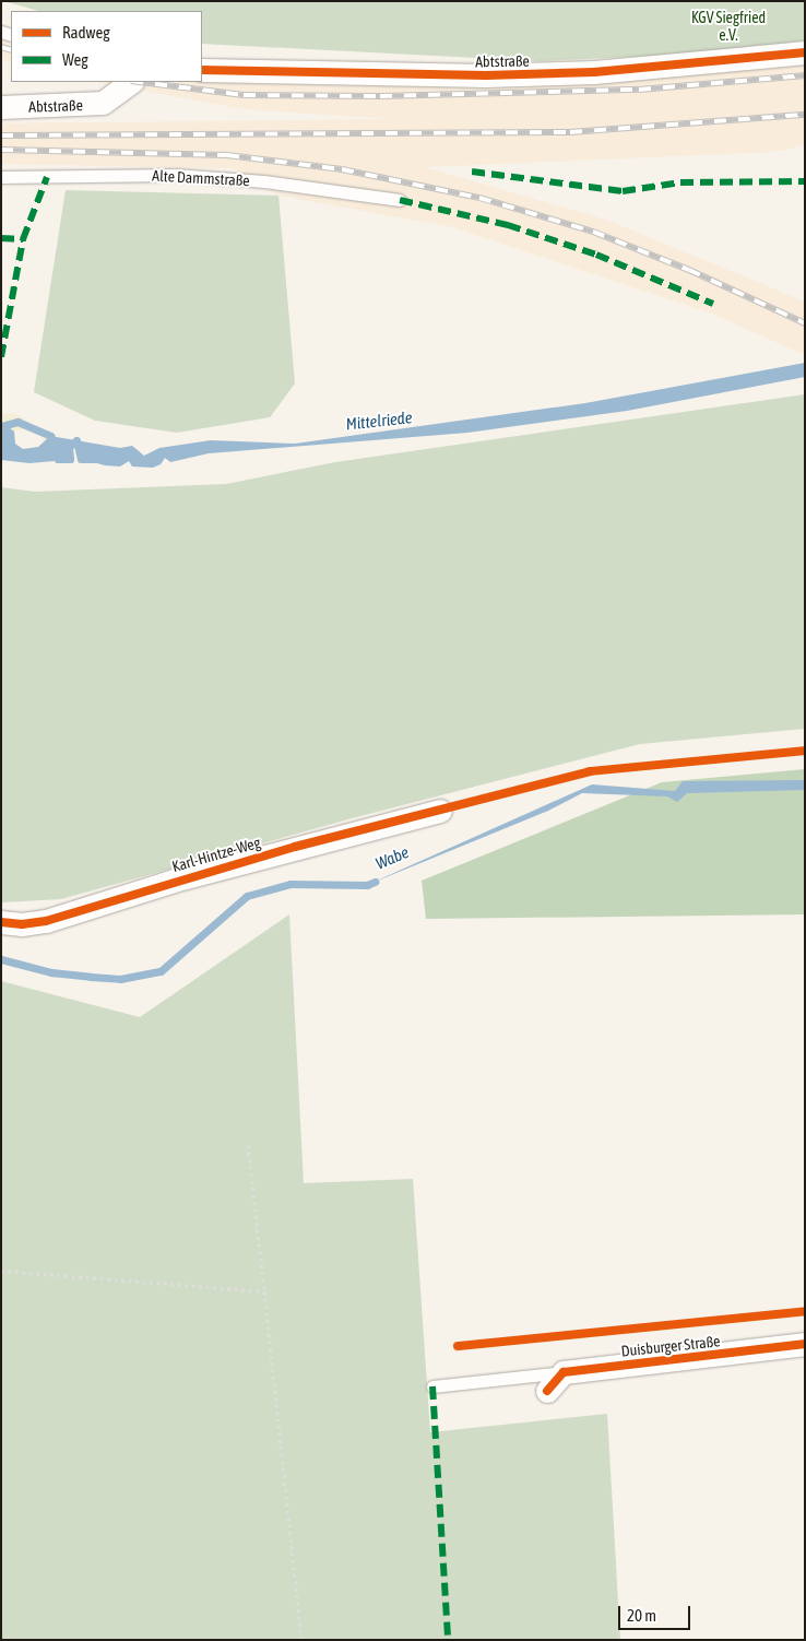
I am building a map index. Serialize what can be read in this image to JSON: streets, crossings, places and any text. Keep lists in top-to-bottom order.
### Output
{
  "streets": {
    "street": ["Abtstraße", "Karl-Hintze-Weg", "Duisburger Straße"],
    "lane": ["Alte Dammstraße"]
  },
  "water": ["Mittelriede", "Wabe"],
  "parks": ["KGV Siegfried e.V."],
  "legend": ["Radweg", "Weg"],
  "scale_bar": "20 m"
}
